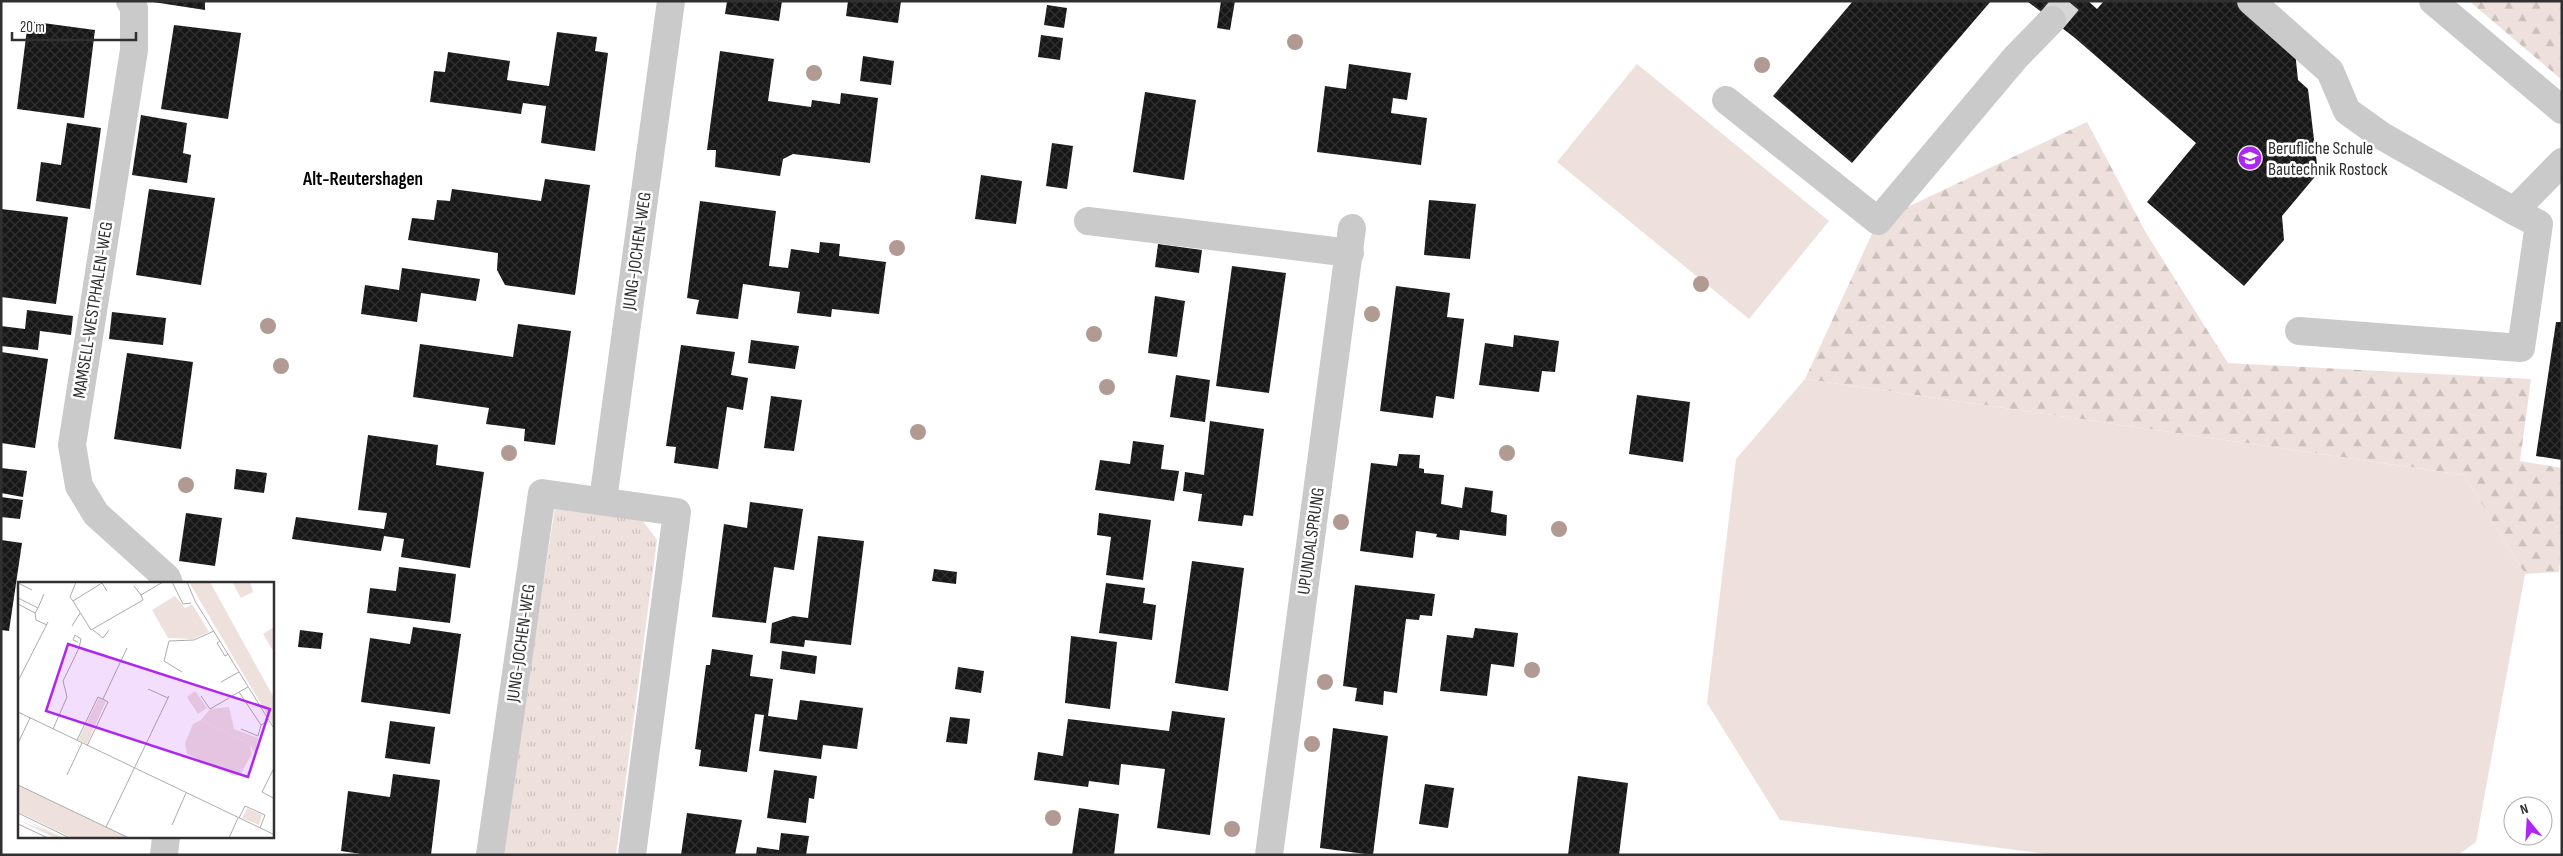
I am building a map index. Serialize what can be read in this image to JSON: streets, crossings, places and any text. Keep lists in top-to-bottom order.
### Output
{
  "streets": {
    "street": ["JUNG-JOCHEN-WEG", "MAMSELL-WESTPHALEN-WEG", "UPUNDALSPRUNG"]
  },
  "districts": ["Alt-Reutershagen"],
  "places": {
    "school or university": ["Berufliche Schule Bautechnik Rostock"]
  },
  "scale_bar": "20 m",
  "north": "top"
}
